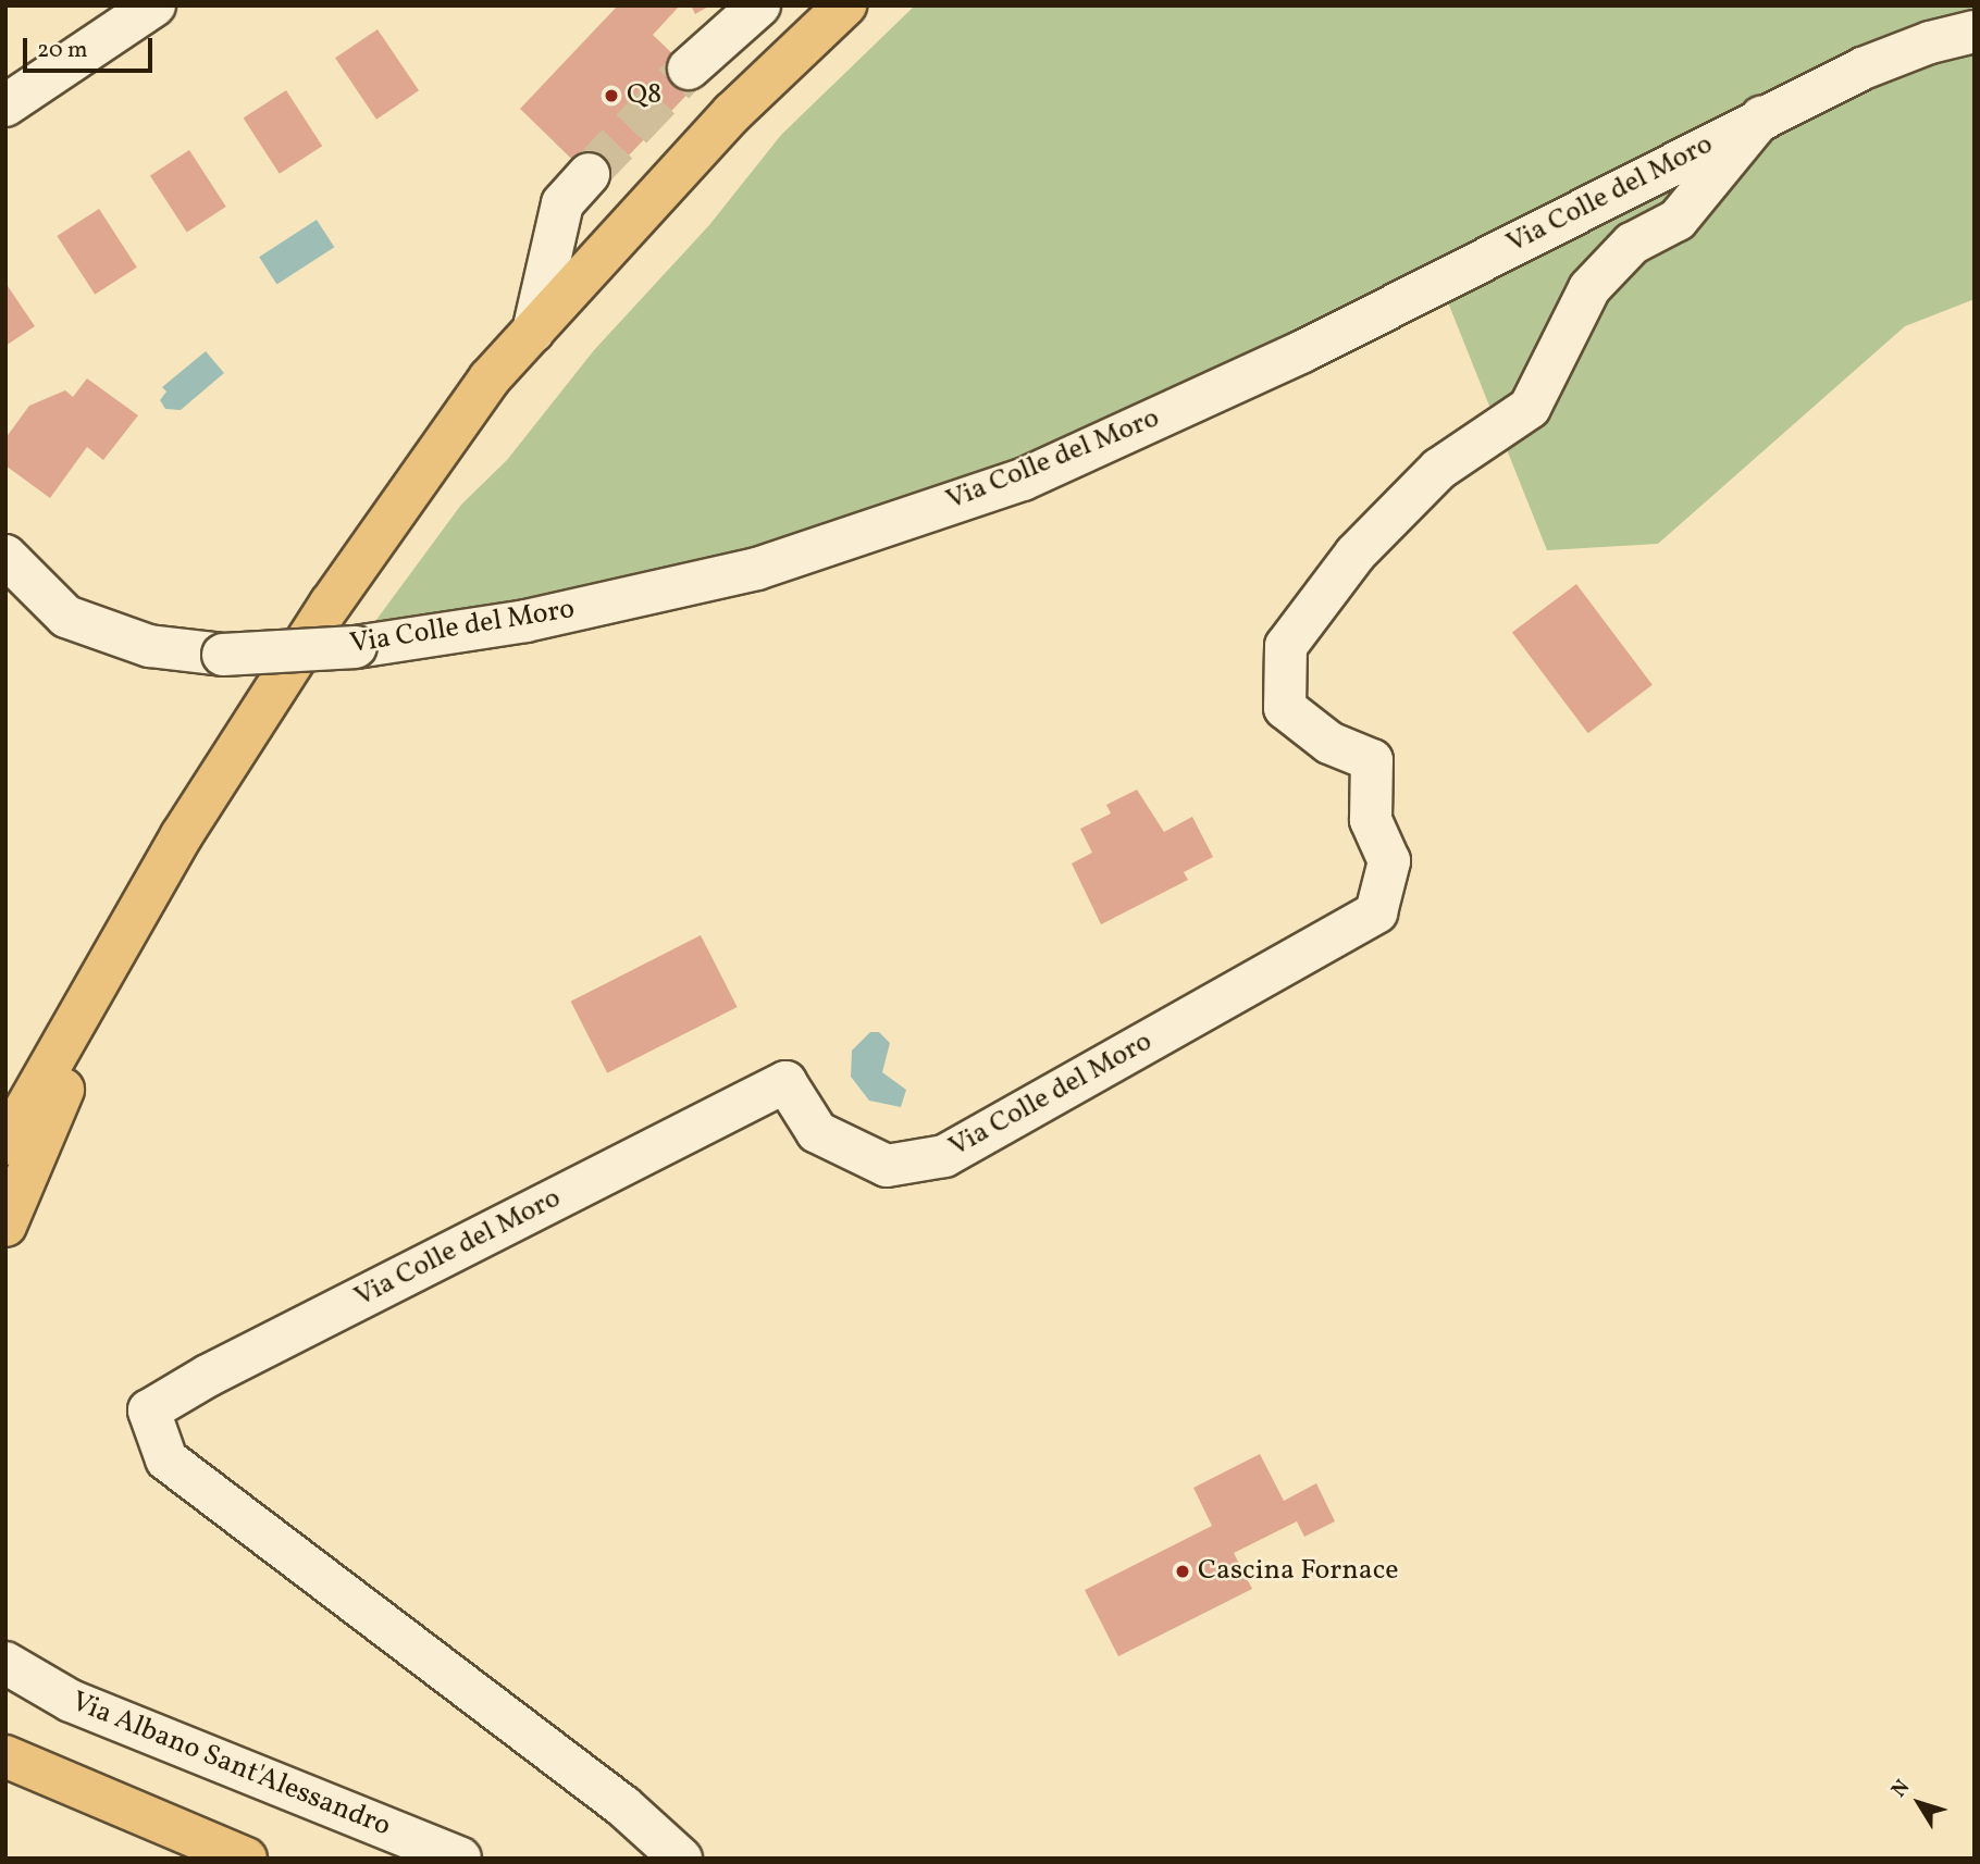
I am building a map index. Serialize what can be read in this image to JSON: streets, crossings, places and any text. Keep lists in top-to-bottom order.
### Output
{
  "streets": {
    "street": ["Via Colle del Moro", "Via Albano Sant'Alessandro"]
  },
  "places": ["Q8", "Cascina Fornace"],
  "scale_bar": "20 m",
  "north": "top left"
}
